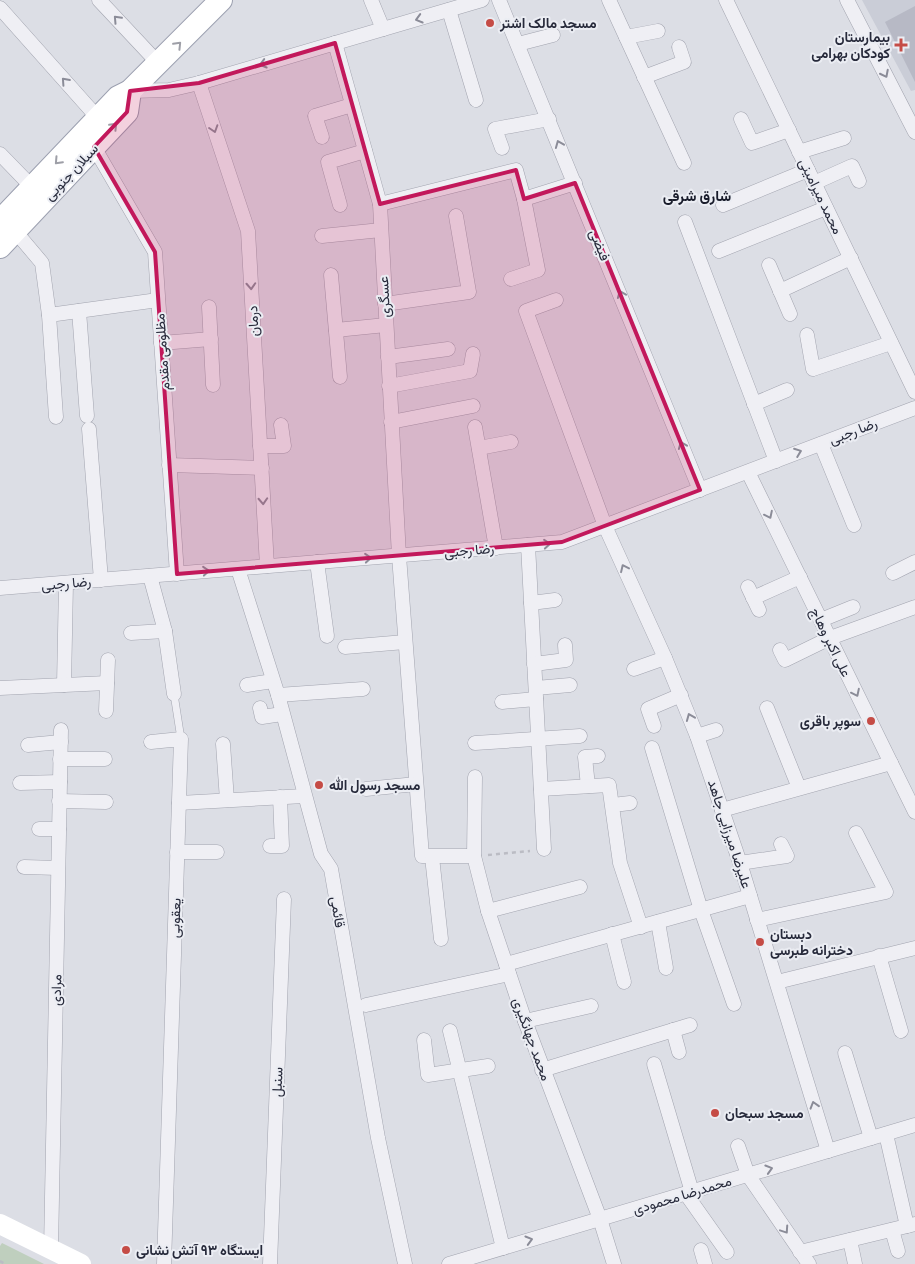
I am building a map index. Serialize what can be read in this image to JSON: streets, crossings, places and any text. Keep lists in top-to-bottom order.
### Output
{
  "streets": {
    "main road": ["سبلان جنوبی"],
    "street": [
      "محمد میرامینی",
      "فیضی",
      "عسگری",
      "درمان",
      "مظلومی مقدم",
      "رضا رجبی",
      "علی اکبر وهاج",
      "علیرضا میرزایی جاهد",
      "قائمی",
      "یعقوبی",
      "مرادی",
      "محمد جهانگیری",
      "سنبل",
      "محمدرضا محمودی"
    ]
  },
  "crossings": [
    ["سبلان جنوبی", "مظلومی مقدم"],
    ["فیضی", "رضا رجبی"],
    ["عسگری", "رضا رجبی"],
    ["درمان", "رضا رجبی"],
    ["مظلومی مقدم", "رضا رجبی"],
    ["رضا رجبی", "علی اکبر وهاج"],
    ["رضا رجبی", "علیرضا میرزایی جاهد"],
    ["رضا رجبی", "قائمی"],
    ["رضا رجبی", "یعقوبی"],
    ["علیرضا میرزایی جاهد", "محمدرضا محمودی"],
    ["محمد جهانگیری", "محمدرضا محمودی"]
  ],
  "one_way": ["محمدرضا محمودی"],
  "districts": ["شارق شرقی"],
  "places": {
    "other": [
      "مسجد مالک اشتر",
      "سوپر باقری",
      "مسجد رسول الله",
      "دبستان دخترانه طبرسی",
      "مسجد سبحان",
      "ایستگاه ۹۳ آتش نشانی"
    ],
    "health": ["بیمارستان کودکان بهرامی"]
  }
}
